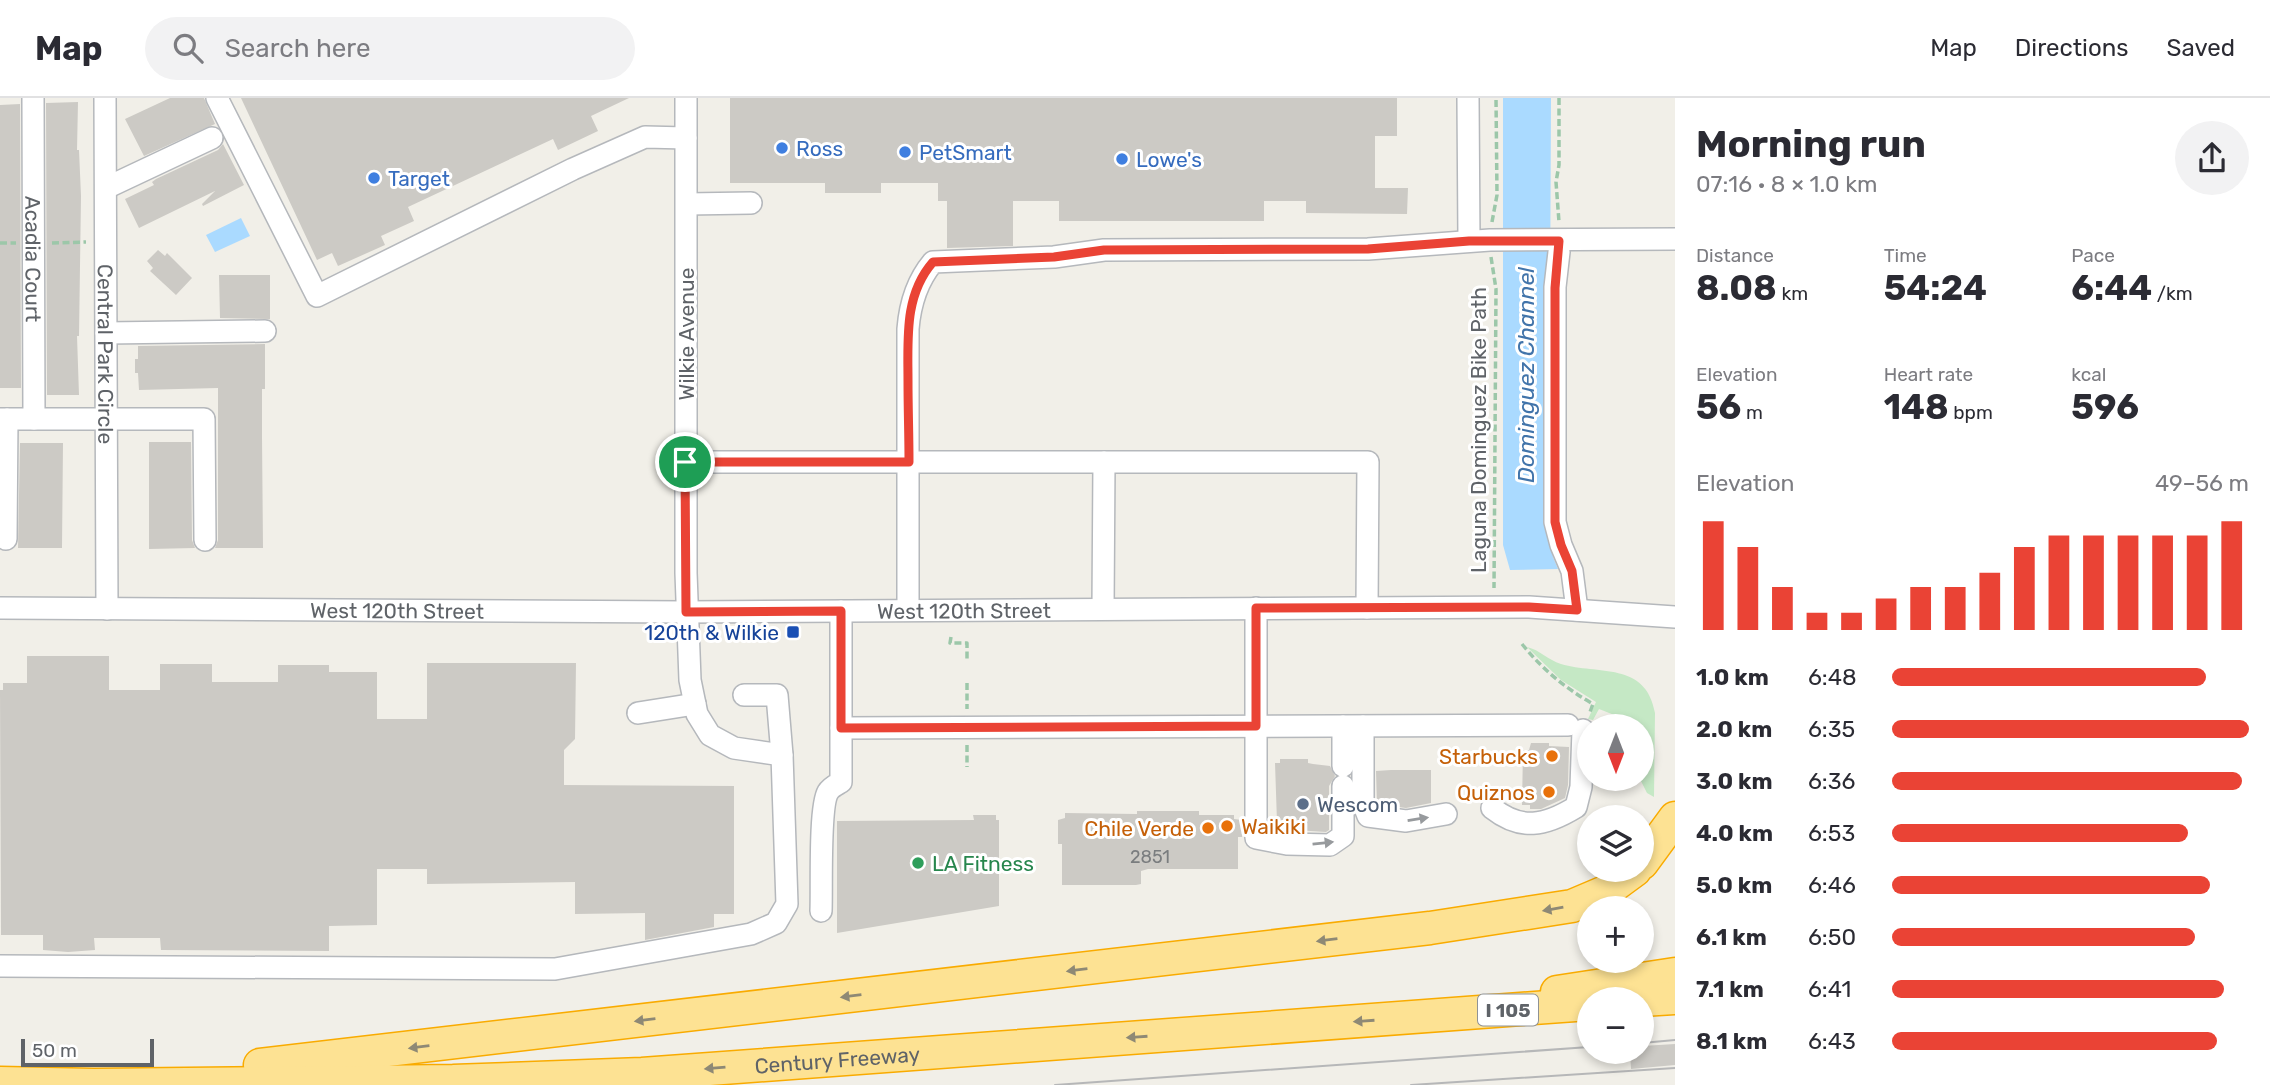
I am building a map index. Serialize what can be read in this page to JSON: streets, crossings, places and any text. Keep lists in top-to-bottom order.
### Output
{
  "streets": {
    "highway": ["I 105", "Century Freeway"],
    "street": [
      "Acadia Court",
      "Wilkie Avenue",
      "Central Park Circle",
      "West 120th Street"
    ],
    "path": ["Laguna Dominguez Bike Path"]
  },
  "crossings": [
    ["Wilkie Avenue", "West 120th Street"],
    ["Central Park Circle", "West 120th Street"],
    ["Laguna Dominguez Bike Path", "West 120th Street"]
  ],
  "water": ["Dominguez Channel"],
  "places": {
    "other": [
      "Ross",
      "PetSmart",
      "Lowe's",
      "Target",
      "Starbucks",
      "Quiznos",
      "Wescom",
      "Waikiki",
      "Chile Verde",
      "LA Fitness"
    ],
    "transit": ["120th & Wilkie"]
  },
  "house_numbers": ["2851"],
  "scale_bar": "50 m",
  "north": "bottom",
  "page": {
    "header": "Map",
    "search": "Search here",
    "nav": ["Map", "Directions", "Saved"],
    "heading": ["Morning run", "07:16 · 8 × 1.0 km"],
    "stats": [
      ["Distance", "8.08 km"],
      ["Time", "54:24"],
      ["Pace", "6:44 /km"],
      ["Elevation", "56 m"],
      ["Heart rate", "148 bpm"],
      ["kcal", "596"]
    ],
    "chart": ["Elevation", "49–56 m"],
    "list": [
      {
        "name": "1.0 km",
        "note": "6:48"
      },
      {
        "name": "2.0 km",
        "note": "6:35"
      },
      {
        "name": "3.0 km",
        "note": "6:36"
      },
      {
        "name": "4.0 km",
        "note": "6:53"
      },
      {
        "name": "5.0 km",
        "note": "6:46"
      },
      {
        "name": "6.1 km",
        "note": "6:50"
      },
      {
        "name": "7.1 km",
        "note": "6:41"
      },
      {
        "name": "8.1 km",
        "note": "6:43"
      }
    ],
    "map_buttons": ["+", "−"],
    "scale": "50 m"
  }
}
